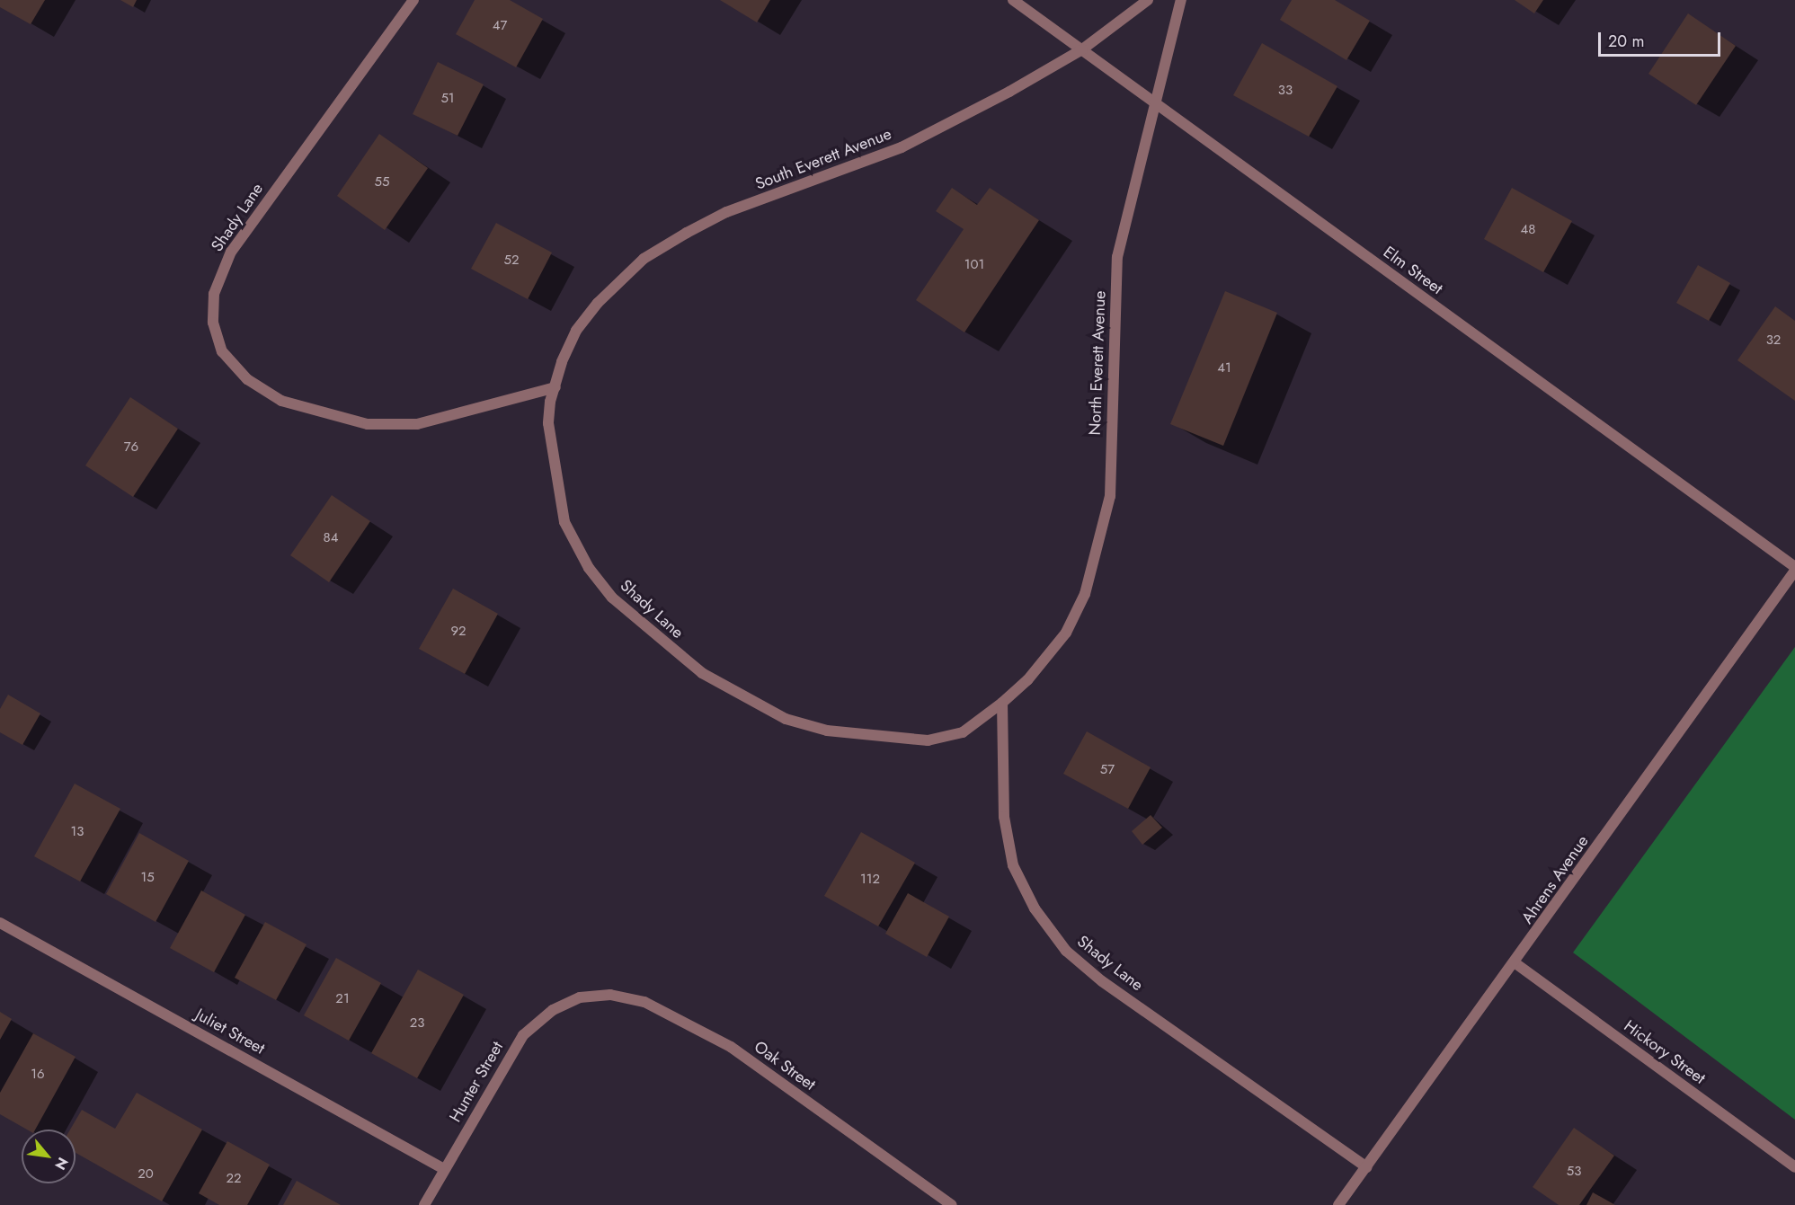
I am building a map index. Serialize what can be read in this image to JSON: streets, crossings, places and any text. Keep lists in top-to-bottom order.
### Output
{
  "streets": {
    "street": [
      "South Everett Avenue",
      "Shady Lane",
      "Elm Street",
      "North Everett Avenue",
      "Ahrens Avenue",
      "Juliet Street",
      "Hickory Street",
      "Oak Street",
      "Hunter Street"
    ]
  },
  "crossings": [
    ["South Everett Avenue", "Shady Lane"],
    ["South Everett Avenue", "Elm Street"],
    ["Shady Lane", "North Everett Avenue"],
    ["Shady Lane", "Ahrens Avenue"],
    ["Elm Street", "North Everett Avenue"],
    ["Elm Street", "Ahrens Avenue"],
    ["Ahrens Avenue", "Hickory Street"],
    ["Juliet Street", "Hunter Street"],
    ["Oak Street", "Hunter Street"]
  ],
  "house_numbers": [
    "47",
    "33",
    "51",
    "55",
    "48",
    "52",
    "101",
    "32",
    "41",
    "76",
    "84",
    "92",
    "57",
    "13",
    "15",
    "112",
    "21",
    "23",
    "16",
    "53",
    "20",
    "22"
  ],
  "scale_bar": "20 m",
  "north": "bottom right"
}
